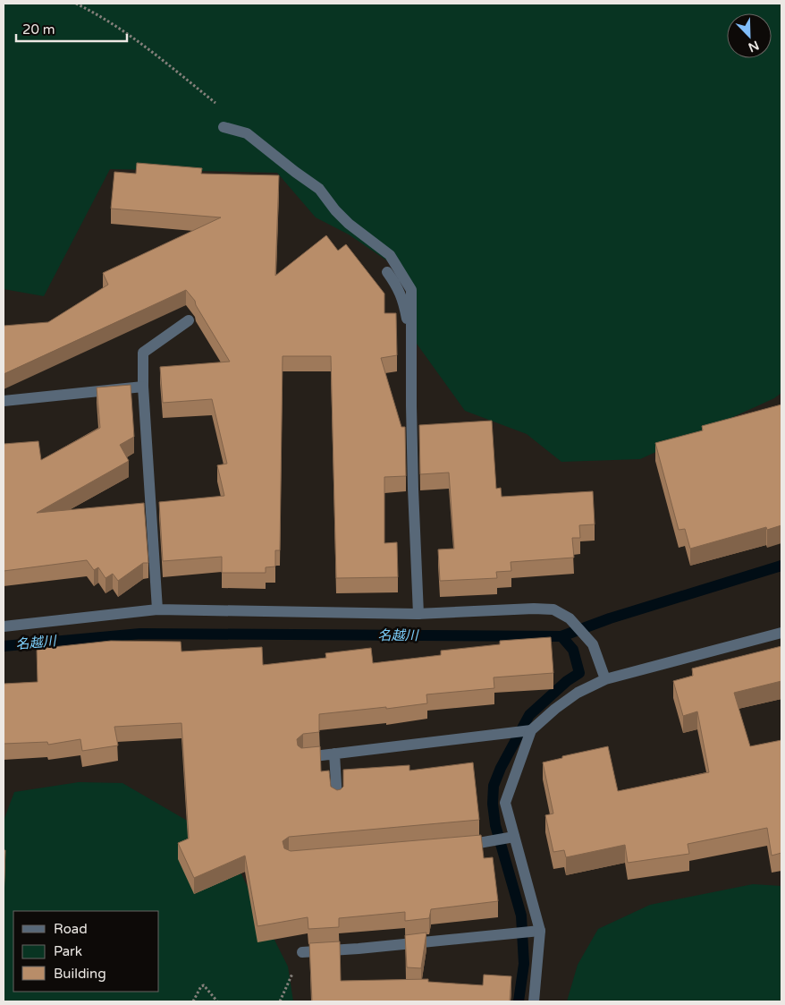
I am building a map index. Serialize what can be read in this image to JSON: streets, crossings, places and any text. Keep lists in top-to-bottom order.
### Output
{
  "water": ["名越川"],
  "legend": ["Road", "Park", "Building"],
  "scale_bar": "20 m",
  "north": "bottom right"
}
